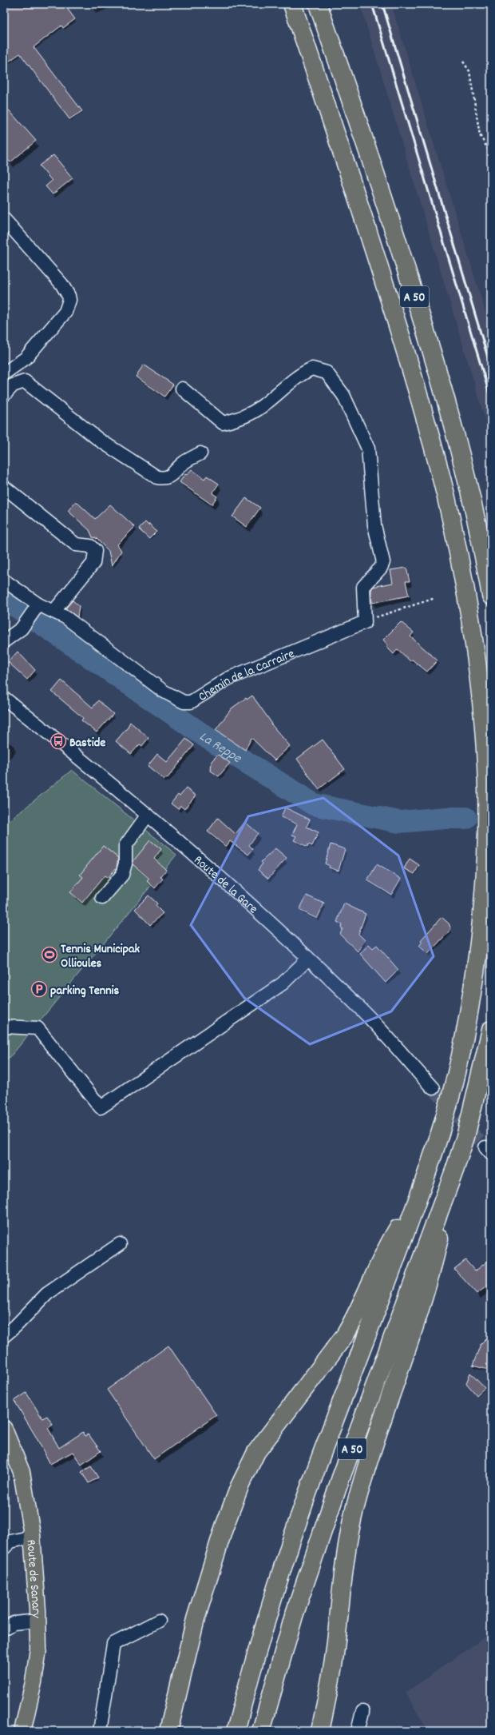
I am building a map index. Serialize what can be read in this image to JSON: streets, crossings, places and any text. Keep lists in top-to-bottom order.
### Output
{
  "streets": {
    "highway": ["A 50"],
    "main road": ["Route de Sanary"],
    "street": ["Chemin de la Carraire", "Route de la Gare"]
  },
  "water": ["La Reppe"],
  "places": {
    "bus stop": ["Bastide"],
    "sports": ["Tennis Municipak Ollioules"],
    "parking": ["parking Tennis"]
  }
}
